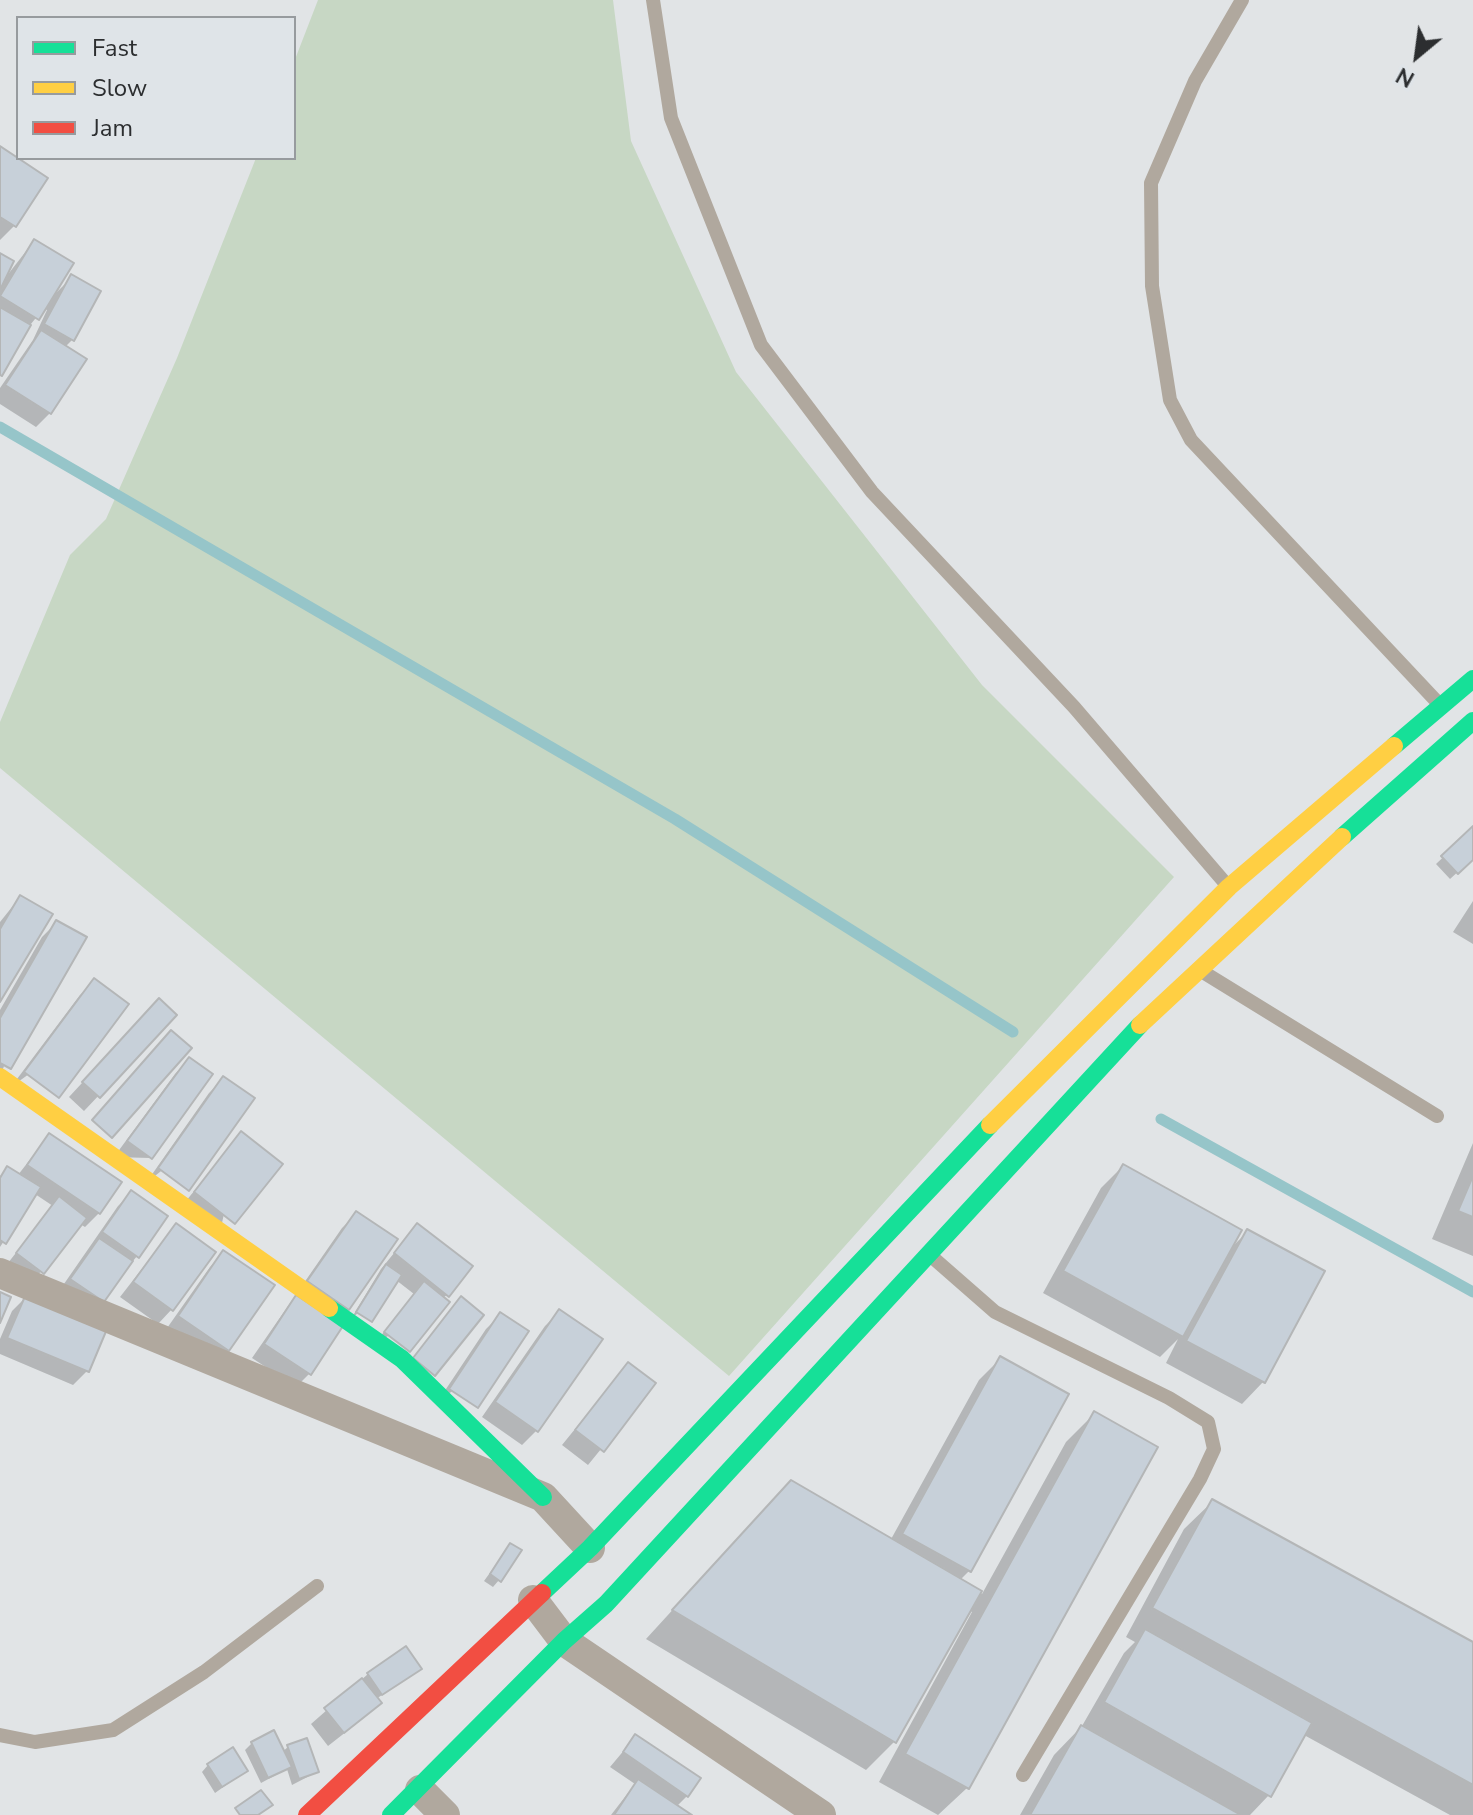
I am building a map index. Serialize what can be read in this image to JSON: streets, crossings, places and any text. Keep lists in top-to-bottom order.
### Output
{
  "legend": ["Fast", "Slow", "Jam"],
  "north": "bottom left"
}
